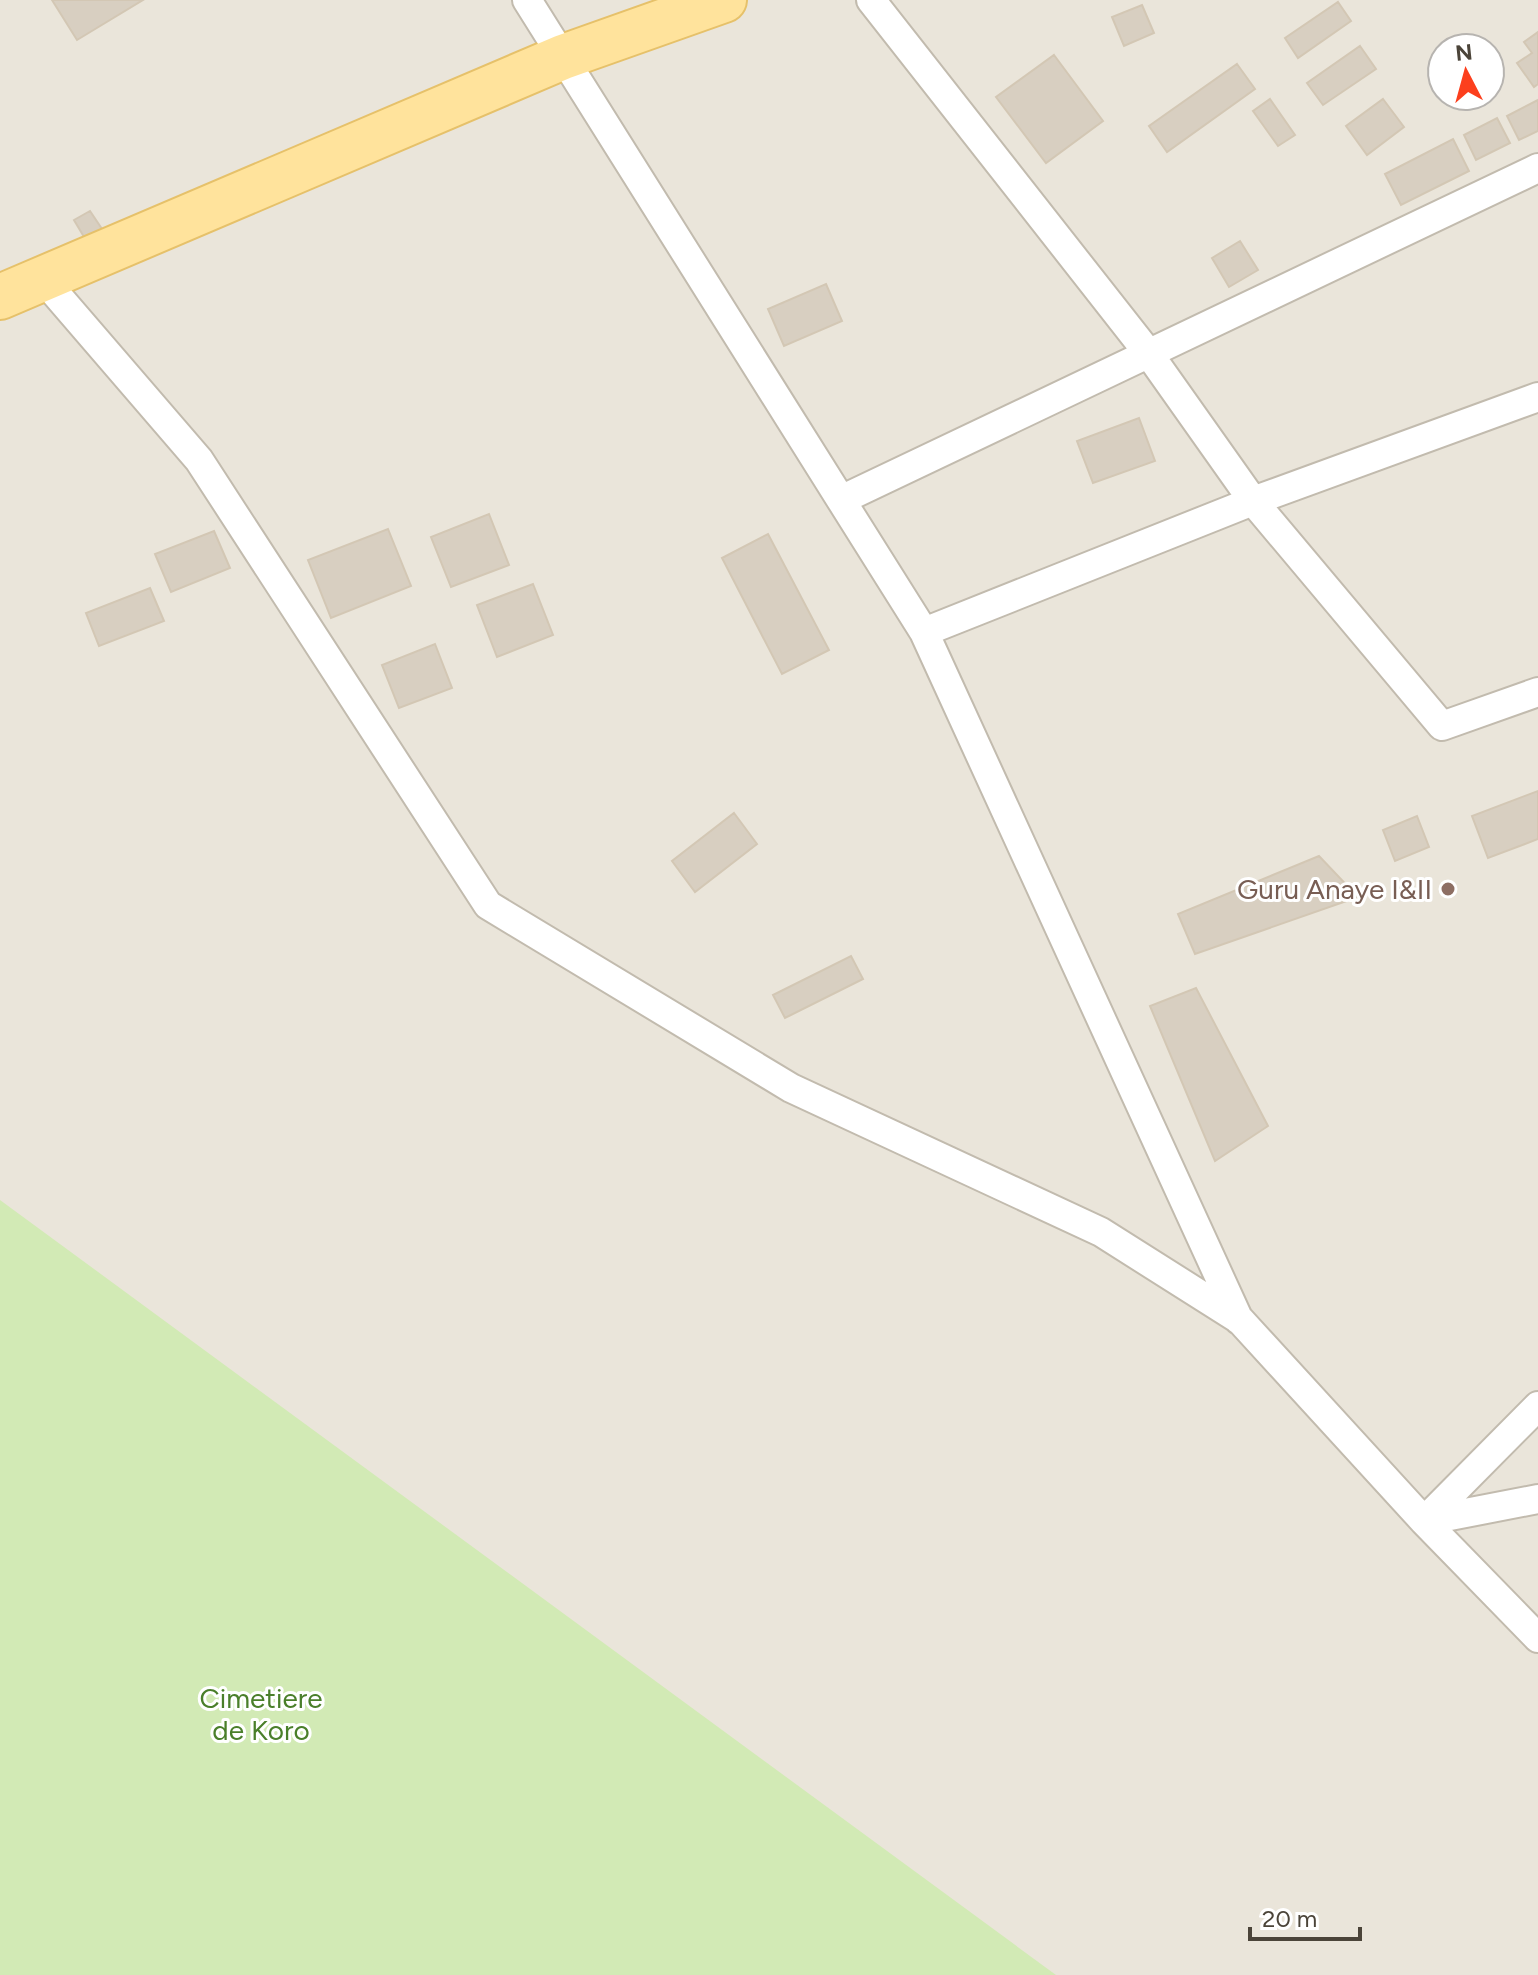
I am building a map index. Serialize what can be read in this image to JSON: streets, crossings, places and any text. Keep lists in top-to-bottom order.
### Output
{
  "parks": ["Cimetiere de Koro"],
  "places": ["Guru Anaye I&II"],
  "scale_bar": "20 m",
  "north": "top"
}
